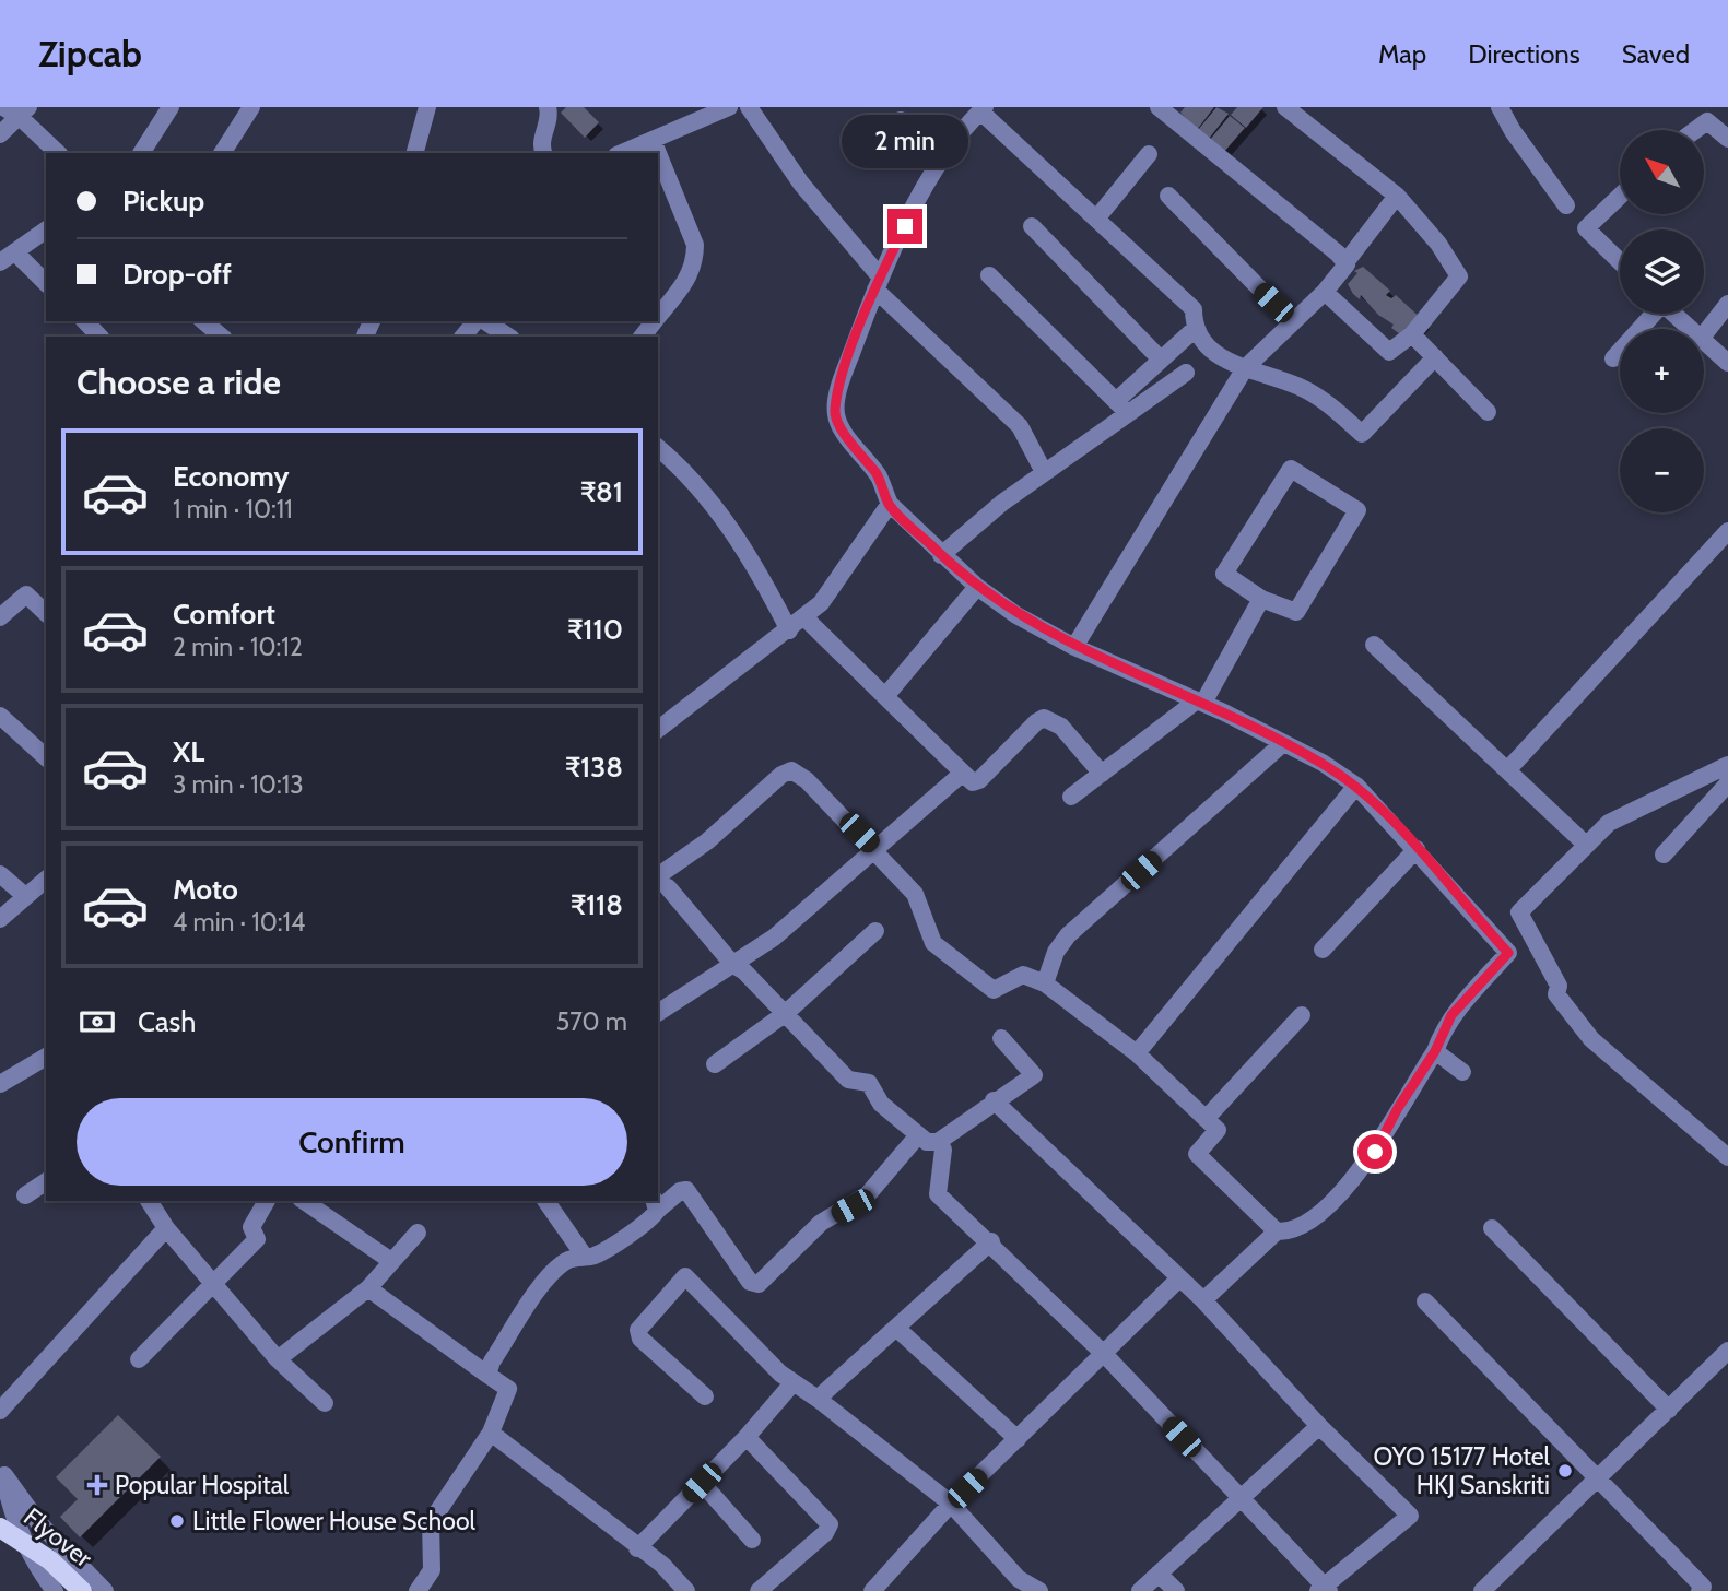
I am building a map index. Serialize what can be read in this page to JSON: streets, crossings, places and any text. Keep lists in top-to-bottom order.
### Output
{
  "streets": {
    "main road": ["Flyover"]
  },
  "places": {
    "other": ["OYO 15177 Hotel HKJ Sanskriti", "Little Flower House School"],
    "health": ["Popular Hospital"]
  },
  "north": "top left",
  "page": {
    "header": "Zipcab",
    "nav": ["Map", "Directions", "Saved"],
    "bubble": "2 min",
    "map_buttons": ["+", "−"],
    "banner": ["Pickup", "Drop-off"],
    "heading": "Choose a ride",
    "list": [
      {
        "name": "Economy",
        "note": "1 min · 10:11",
        "value": "₹81"
      },
      {
        "name": "Comfort",
        "note": "2 min · 10:12",
        "value": "₹110"
      },
      {
        "name": "XL",
        "note": "3 min · 10:13",
        "value": "₹138"
      },
      {
        "name": "Moto",
        "note": "4 min · 10:14",
        "value": "₹118"
      }
    ],
    "pay": ["Cash", "570 m"],
    "buttons": "Confirm"
  }
}
